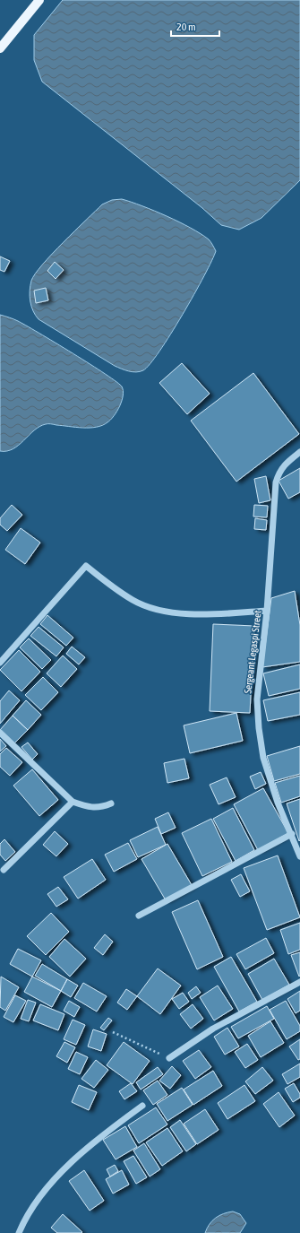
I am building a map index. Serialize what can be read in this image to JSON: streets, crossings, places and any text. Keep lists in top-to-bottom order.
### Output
{
  "streets": {
    "street": ["Sergeant Legaspi Street"]
  },
  "scale_bar": "20 m"
}
